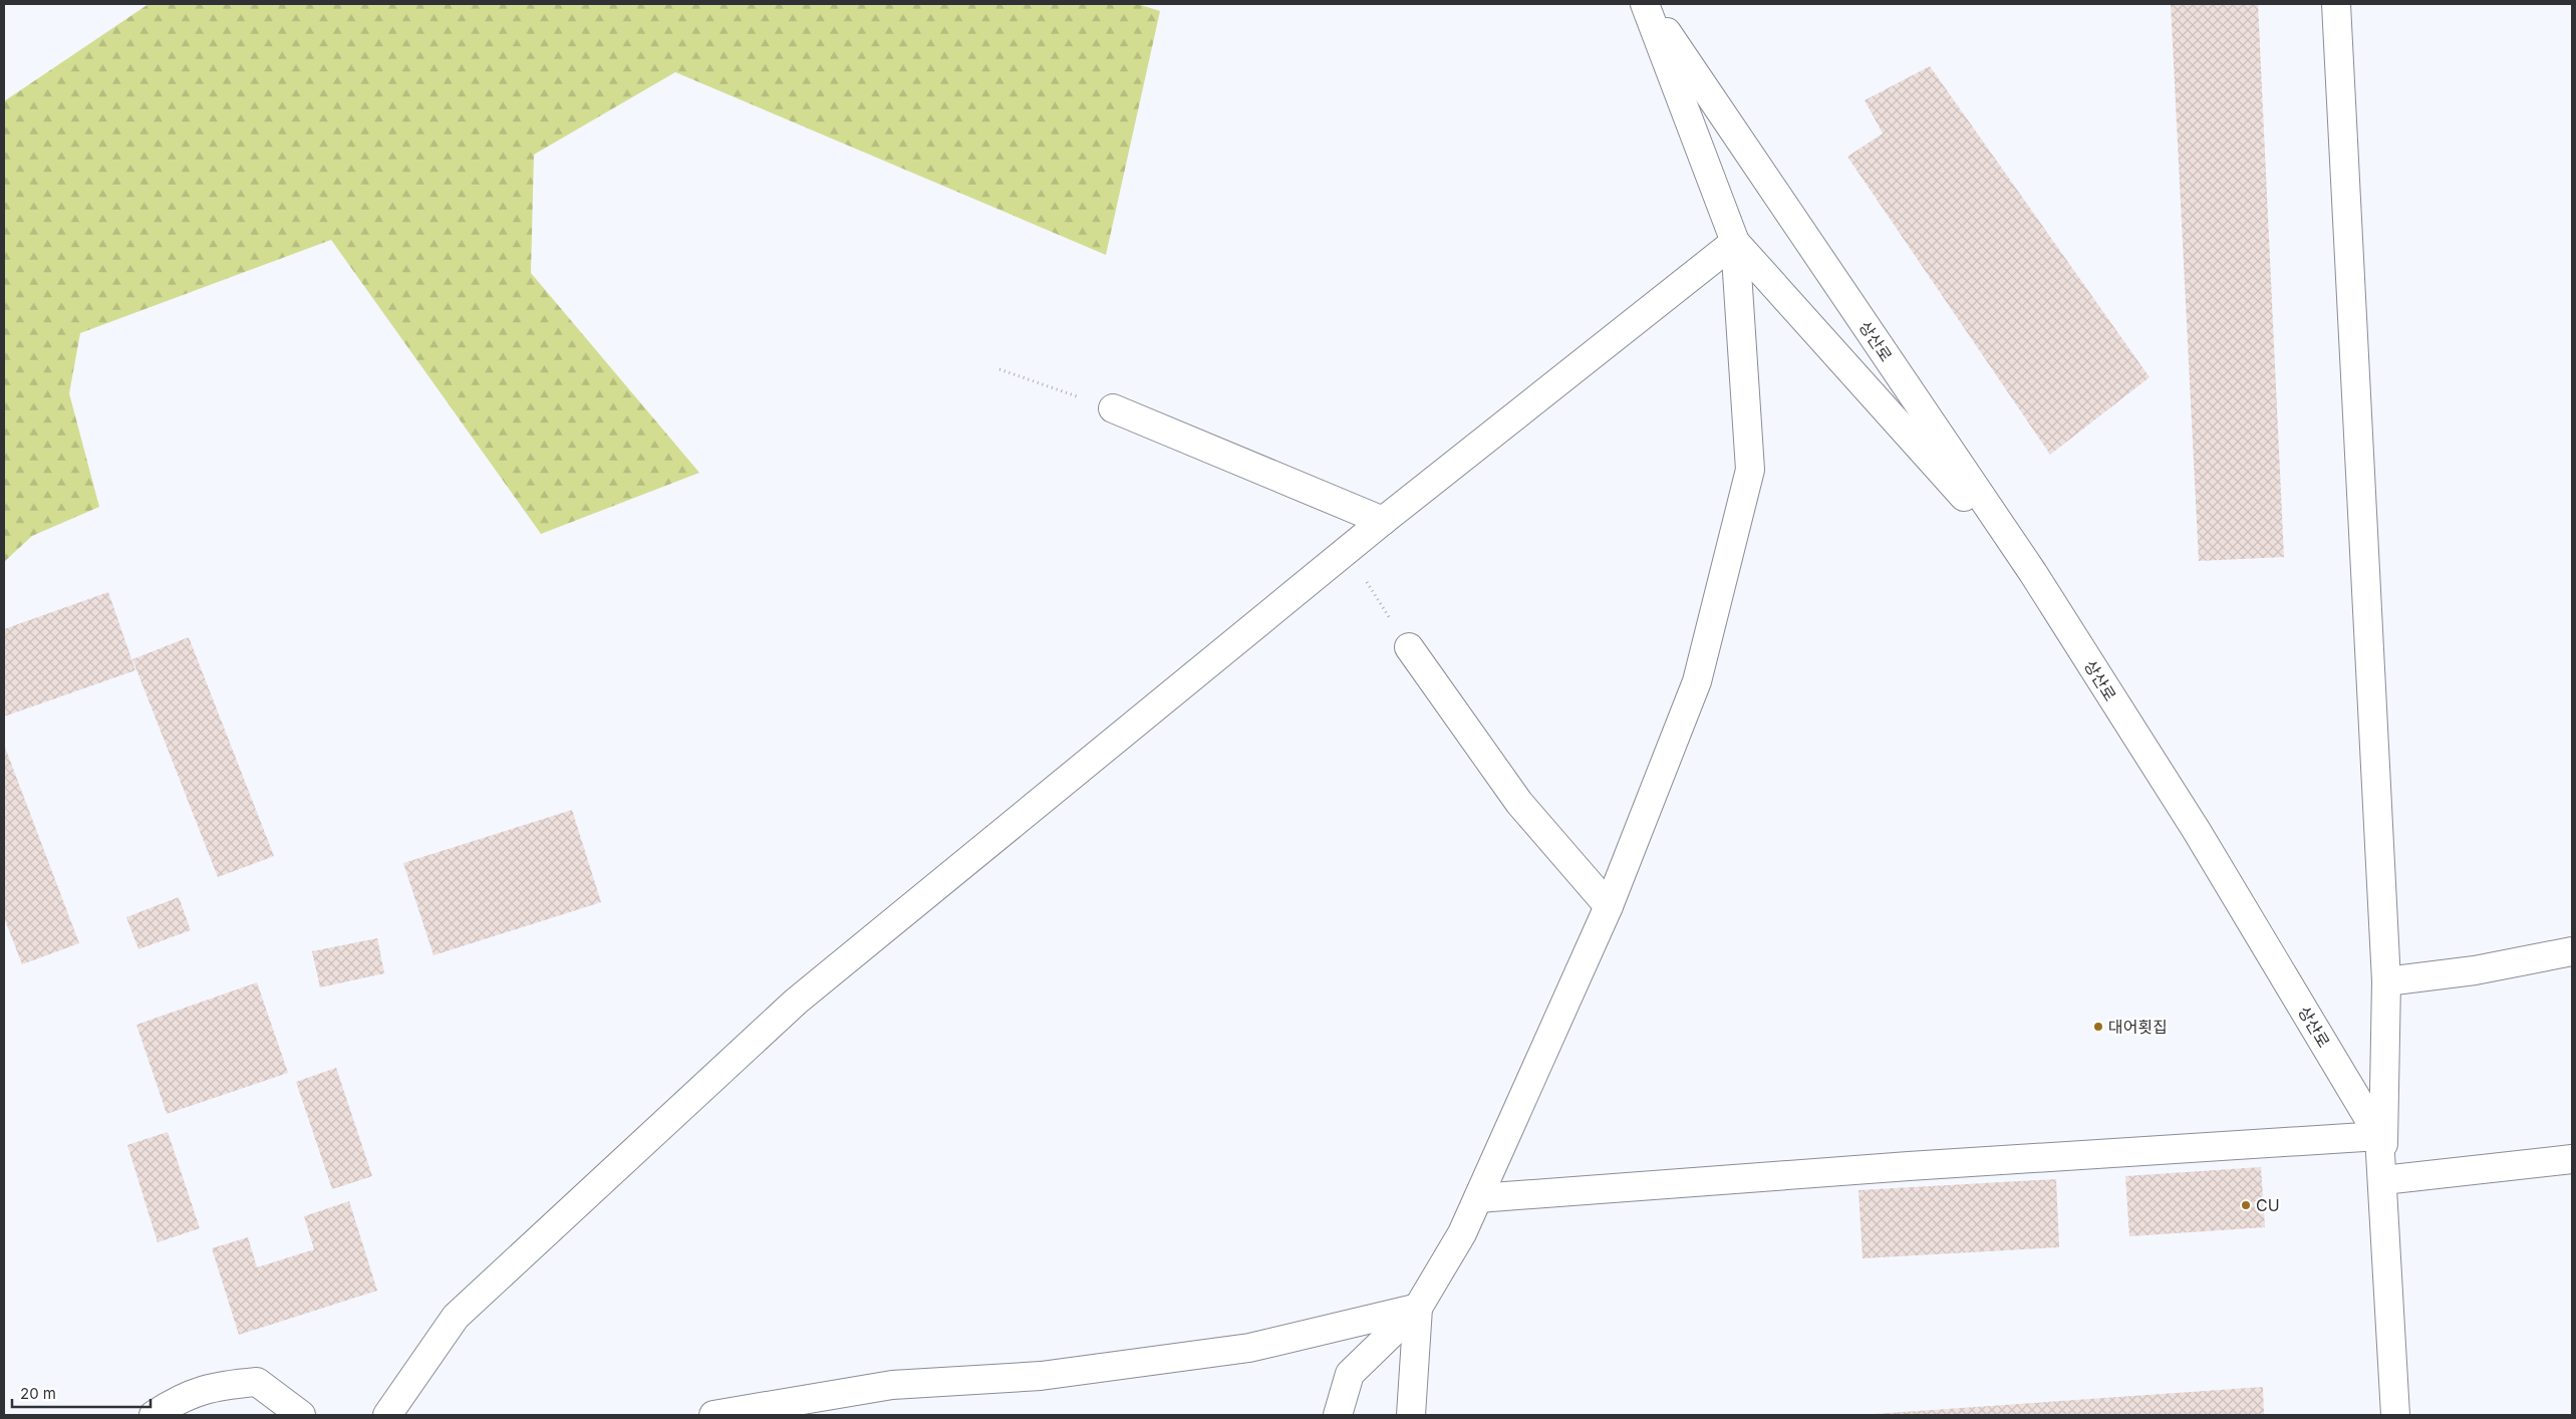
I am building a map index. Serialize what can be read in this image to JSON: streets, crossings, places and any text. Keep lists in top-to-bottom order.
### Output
{
  "streets": {
    "street": ["상산로"]
  },
  "places": ["대어횟집", "CU"],
  "scale_bar": "20 m"
}
